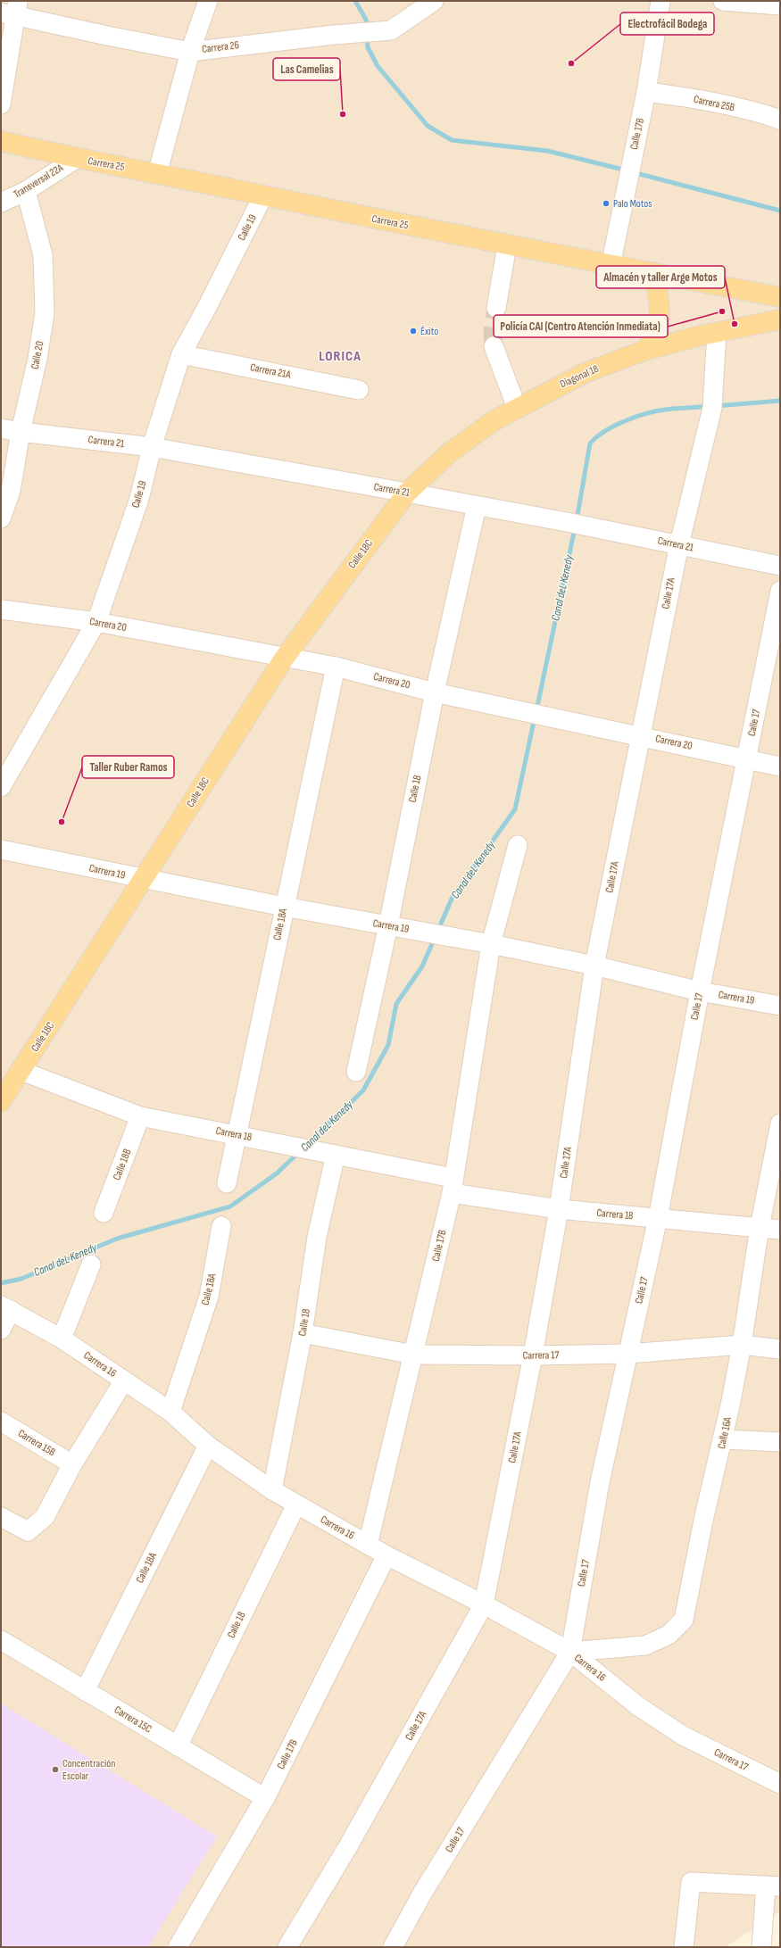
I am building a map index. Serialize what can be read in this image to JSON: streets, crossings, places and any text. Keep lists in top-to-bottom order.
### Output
{
  "streets": {
    "main road": ["Carrera 25", "Diagonal 18", "Calle 18C"],
    "street": [
      "Carrera 26",
      "Carrera 25B",
      "Calle 17B",
      "Transversal 22A",
      "Calle 19",
      "Calle 20",
      "Carrera 21A",
      "Carrera 21",
      "Calle 17A",
      "Carrera 20",
      "Calle 17",
      "Calle 18",
      "Carrera 19",
      "Calle 18A",
      "Carrera 18",
      "Calle 18B",
      "Carrera 17",
      "Carrera 16",
      "Calle 16A",
      "Carrera 15B",
      "Carrera 15C"
    ]
  },
  "crossings": [
    ["Carrera 25B", "Calle 17B"],
    ["Calle 17B", "Carrera 25"],
    ["Calle 17B", "Carrera 19"],
    ["Calle 17B", "Carrera 18"],
    ["Calle 17B", "Carrera 17"],
    ["Calle 17B", "Carrera 16"],
    ["Calle 17B", "Carrera 15C"],
    ["Carrera 25", "Transversal 22A"],
    ["Carrera 25", "Calle 19"],
    ["Transversal 22A", "Calle 20"],
    ["Calle 19", "Carrera 21A"],
    ["Calle 19", "Carrera 21"],
    ["Calle 19", "Carrera 20"],
    ["Calle 20", "Carrera 21"],
    ["Diagonal 18", "Carrera 21"],
    ["Diagonal 18", "Calle 18C"],
    ["Diagonal 18", "Calle 17A"],
    ["Carrera 21", "Calle 18C"],
    ["Carrera 21", "Calle 17A"],
    ["Carrera 21", "Calle 18"],
    ["Calle 18C", "Carrera 20"],
    ["Calle 18C", "Carrera 19"],
    ["Calle 18C", "Carrera 18"],
    ["Calle 17A", "Carrera 20"],
    ["Calle 17A", "Carrera 19"],
    ["Calle 17A", "Carrera 18"],
    ["Calle 17A", "Carrera 17"],
    ["Calle 17A", "Carrera 16"],
    ["Carrera 20", "Calle 17"],
    ["Carrera 20", "Calle 18"],
    ["Carrera 20", "Calle 18A"],
    ["Calle 17", "Carrera 19"],
    ["Calle 17", "Carrera 18"],
    ["Calle 17", "Carrera 17"],
    ["Calle 17", "Carrera 16"],
    ["Calle 17", "Calle 16A"],
    ["Calle 18", "Carrera 19"],
    ["Calle 18", "Carrera 18"],
    ["Calle 18", "Carrera 17"],
    ["Calle 18", "Carrera 16"],
    ["Calle 18", "Carrera 15C"],
    ["Carrera 19", "Calle 18A"],
    ["Calle 18A", "Carrera 18"],
    ["Calle 18A", "Carrera 16"],
    ["Calle 18A", "Carrera 15C"],
    ["Carrera 18", "Calle 18B"],
    ["Carrera 18", "Calle 16A"],
    ["Carrera 17", "Carrera 16"],
    ["Carrera 17", "Calle 16A"],
    ["Carrera 16", "Calle 16A"]
  ],
  "districts": ["LORICA"],
  "water": ["Canal deL Kenedy"],
  "places": [
    "Electrofácil Bodega",
    "Las Camelias",
    "Palo Motos",
    "Policía CAI (Centro Atención Inmediata)",
    "Almacén y taller Arge Motos",
    "Éxito",
    "Taller Ruber Ramos",
    "Concentración Escolar"
  ]
}
